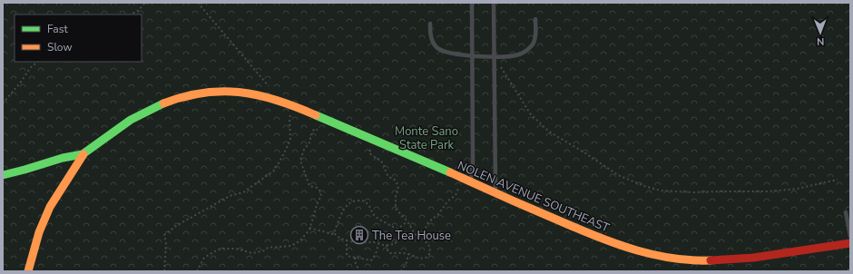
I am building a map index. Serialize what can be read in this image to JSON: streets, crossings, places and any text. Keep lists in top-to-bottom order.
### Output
{
  "streets": {
    "street": ["NOLEN AVENUE SOUTHEAST"]
  },
  "parks": ["Monte Sano State Park"],
  "places": {
    "building": ["The Tea House"]
  },
  "legend": ["Fast", "Slow"],
  "north": "bottom"
}
